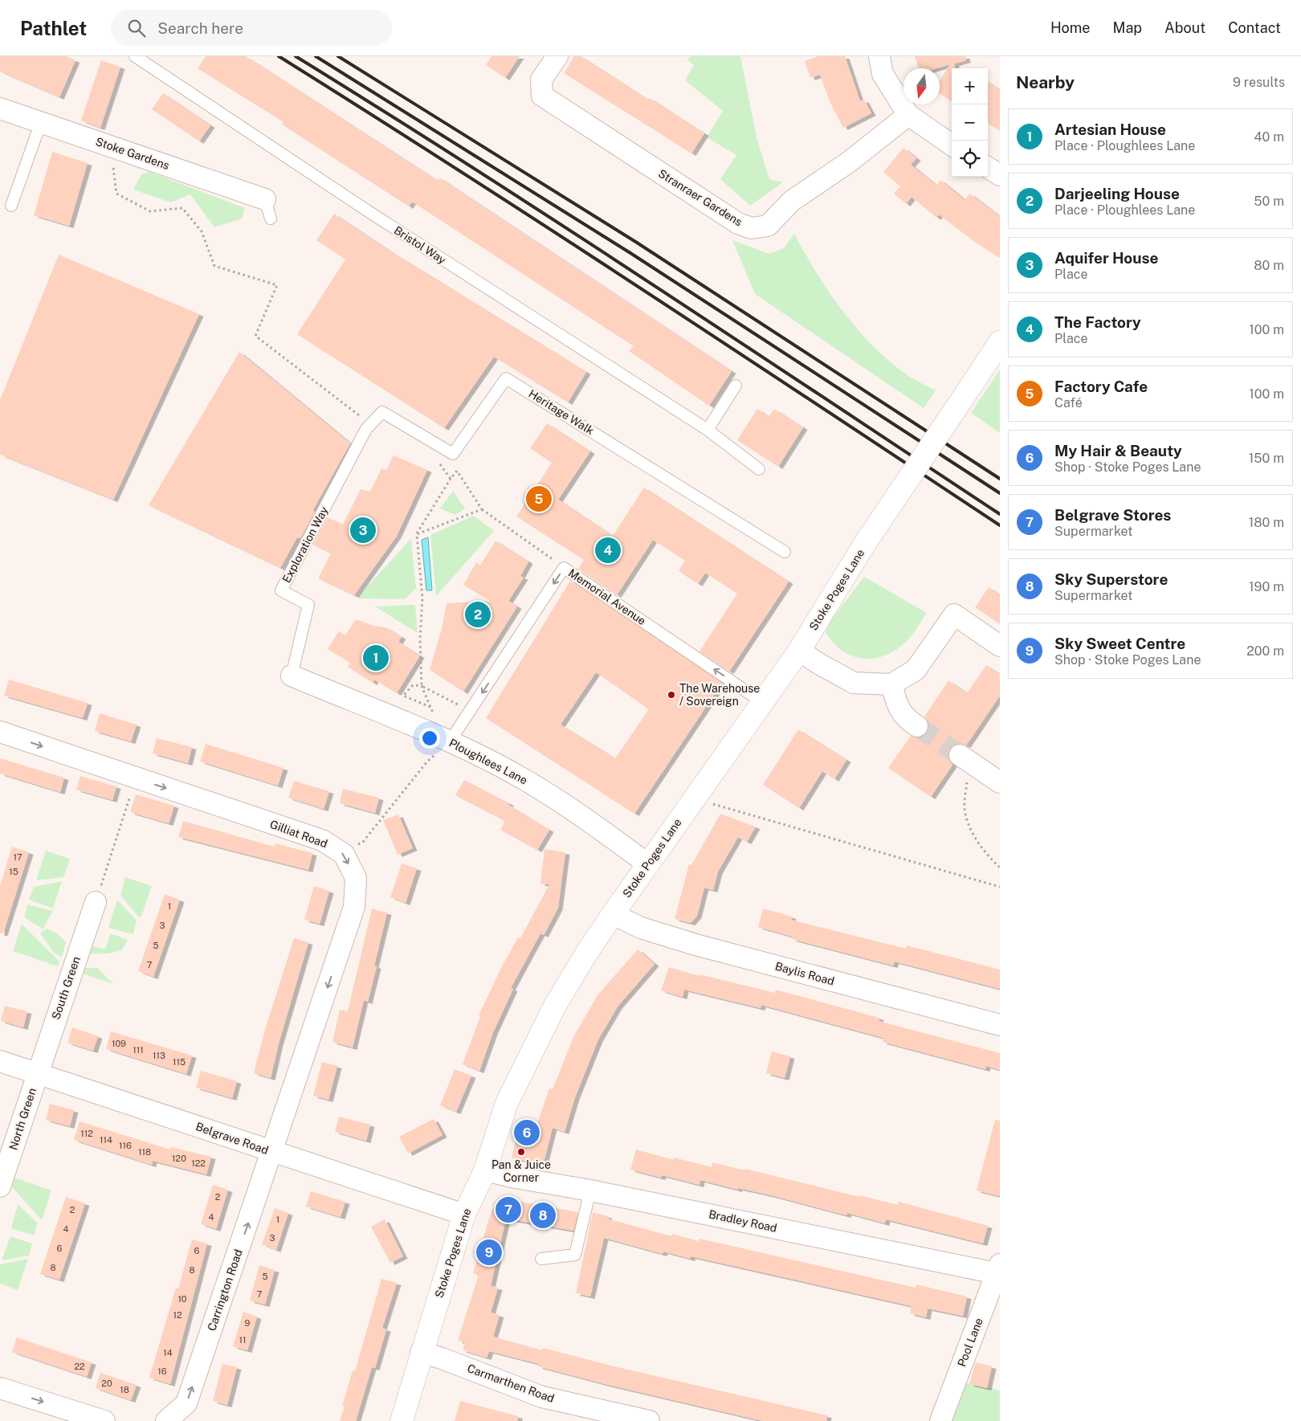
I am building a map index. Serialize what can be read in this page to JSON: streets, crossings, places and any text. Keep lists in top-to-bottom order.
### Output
{
  "streets": {
    "street": [
      "Stoke Gardens",
      "Stranraer Gardens",
      "Stoke Poges Lane",
      "Ploughlees Lane",
      "Gilliat Road",
      "Baylis Road",
      "South Green",
      "North Green",
      "Belgrave Road",
      "Bradley Road",
      "Carrington Road",
      "Pool Lane",
      "Carmarthen Road"
    ],
    "lane": [
      "Bristol Way",
      "Heritage Walk",
      "Exploration Way",
      "Memorial Avenue"
    ]
  },
  "crossings": [
    ["Heritage Walk", "Exploration Way"],
    ["Exploration Way", "Ploughlees Lane"],
    ["Stoke Poges Lane", "Memorial Avenue"],
    ["Stoke Poges Lane", "Ploughlees Lane"],
    ["Stoke Poges Lane", "Baylis Road"],
    ["Stoke Poges Lane", "Belgrave Road"],
    ["Stoke Poges Lane", "Bradley Road"],
    ["Stoke Poges Lane", "Carmarthen Road"],
    ["Memorial Avenue", "Ploughlees Lane"],
    ["South Green", "North Green"],
    ["South Green", "Belgrave Road"],
    ["North Green", "Belgrave Road"],
    ["Belgrave Road", "Carrington Road"],
    ["Bradley Road", "Pool Lane"]
  ],
  "one_way": ["Gilliat Road", "Carrington Road"],
  "places": ["The Warehouse / Sovereign", "Pan & Juice Corner"],
  "house_numbers": [
    "17",
    "15",
    "1",
    "3",
    "5",
    "7",
    "109",
    "111",
    "113",
    "115",
    "112",
    "114",
    "116",
    "118",
    "120",
    "122",
    "2",
    "2",
    "4",
    "1",
    "4",
    "3",
    "6",
    "6",
    "8",
    "8",
    "5",
    "7",
    "10",
    "12",
    "9",
    "11",
    "14",
    "22",
    "16",
    "20",
    "18"
  ],
  "north": "bottom",
  "page": {
    "header": "Pathlet",
    "search": "Search here",
    "nav": [
      "Home",
      "Map",
      "About",
      "Contact"
    ],
    "heading": ["Nearby", "9 results"],
    "map_buttons": ["+", "−"],
    "list": [
      {
        "mark": "1",
        "name": "Artesian House",
        "note": "Place · Ploughlees Lane",
        "value": "40 m"
      },
      {
        "mark": "2",
        "name": "Darjeeling House",
        "note": "Place · Ploughlees Lane",
        "value": "50 m"
      },
      {
        "mark": "3",
        "name": "Aquifer House",
        "note": "Place",
        "value": "80 m"
      },
      {
        "mark": "4",
        "name": "The Factory",
        "note": "Place",
        "value": "100 m"
      },
      {
        "mark": "5",
        "name": "Factory Cafe",
        "note": "Café",
        "value": "100 m"
      },
      {
        "mark": "6",
        "name": "My Hair & Beauty",
        "note": "Shop · Stoke Poges Lane",
        "value": "150 m"
      },
      {
        "mark": "7",
        "name": "Belgrave Stores",
        "note": "Supermarket",
        "value": "180 m"
      },
      {
        "mark": "8",
        "name": "Sky Superstore",
        "note": "Supermarket",
        "value": "190 m"
      },
      {
        "mark": "9",
        "name": "Sky Sweet Centre",
        "note": "Shop · Stoke Poges Lane",
        "value": "200 m"
      }
    ],
    "pins": [
      "5",
      "3",
      "4",
      "2",
      "1",
      "6",
      "7",
      "8",
      "9"
    ]
  }
}
